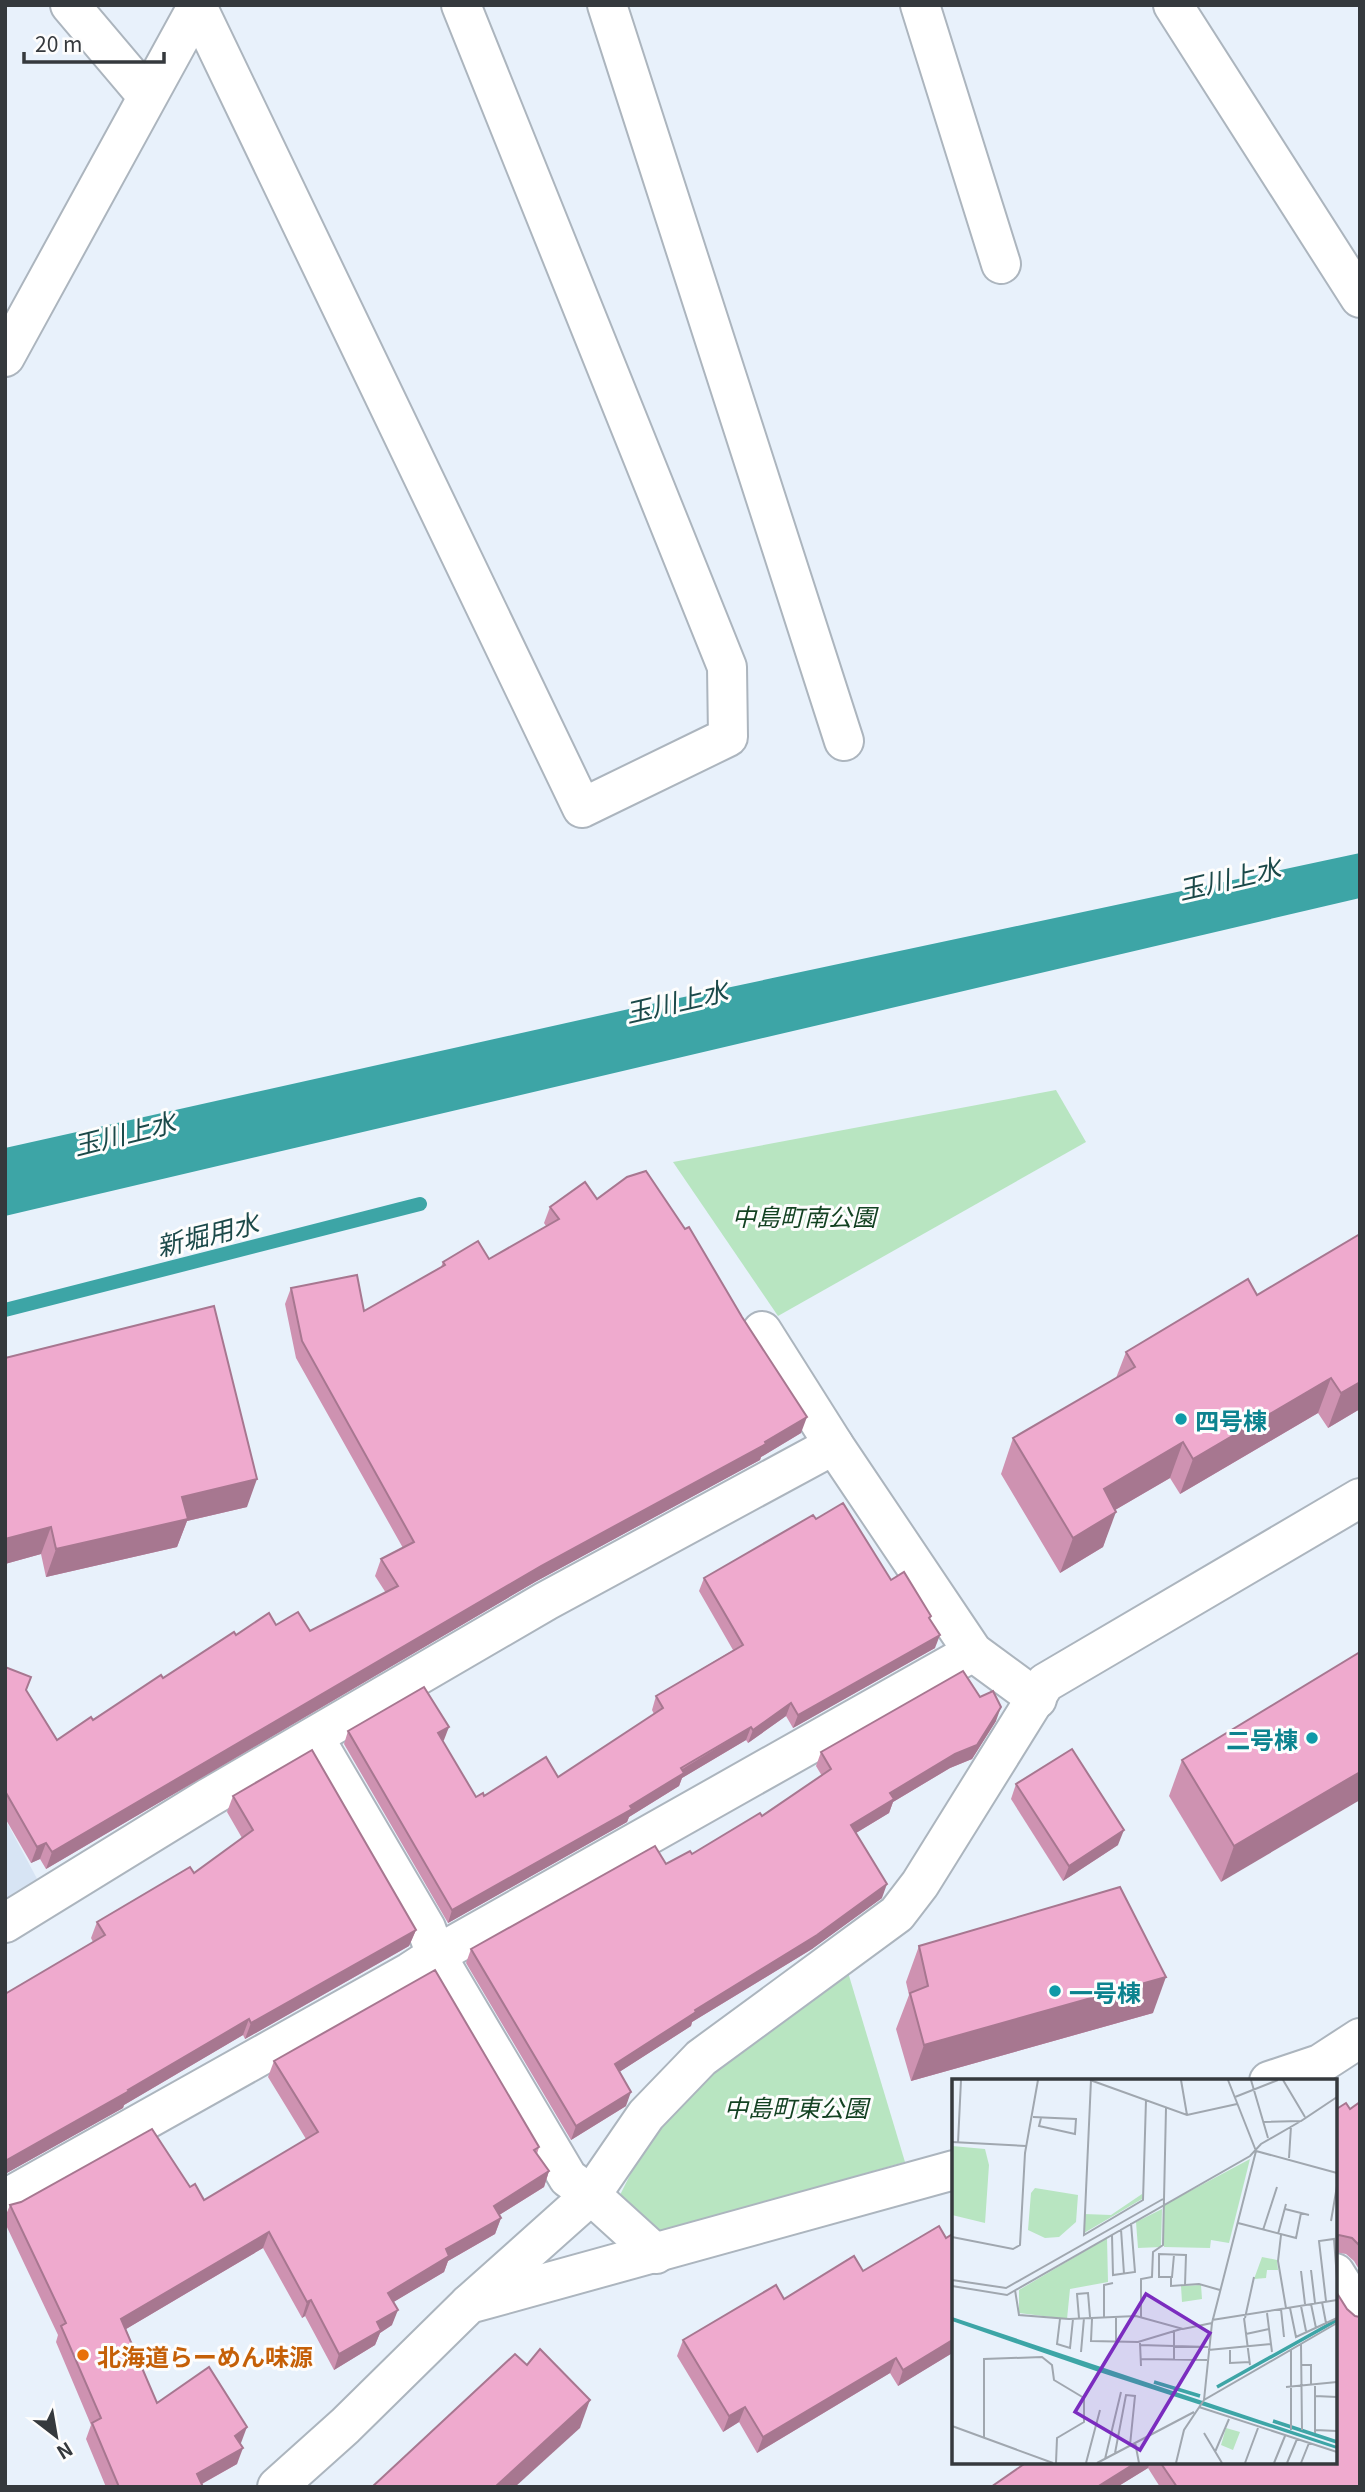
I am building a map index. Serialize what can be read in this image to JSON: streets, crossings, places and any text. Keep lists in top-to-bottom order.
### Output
{
  "water": ["玉川上水", "新堀用水"],
  "parks": ["中島町南公園", "中島町東公園"],
  "places": [
    "四号棟",
    "二号棟",
    "一号棟",
    "北海道らーめん味源"
  ],
  "scale_bar": "20 m",
  "north": "bottom right"
}
